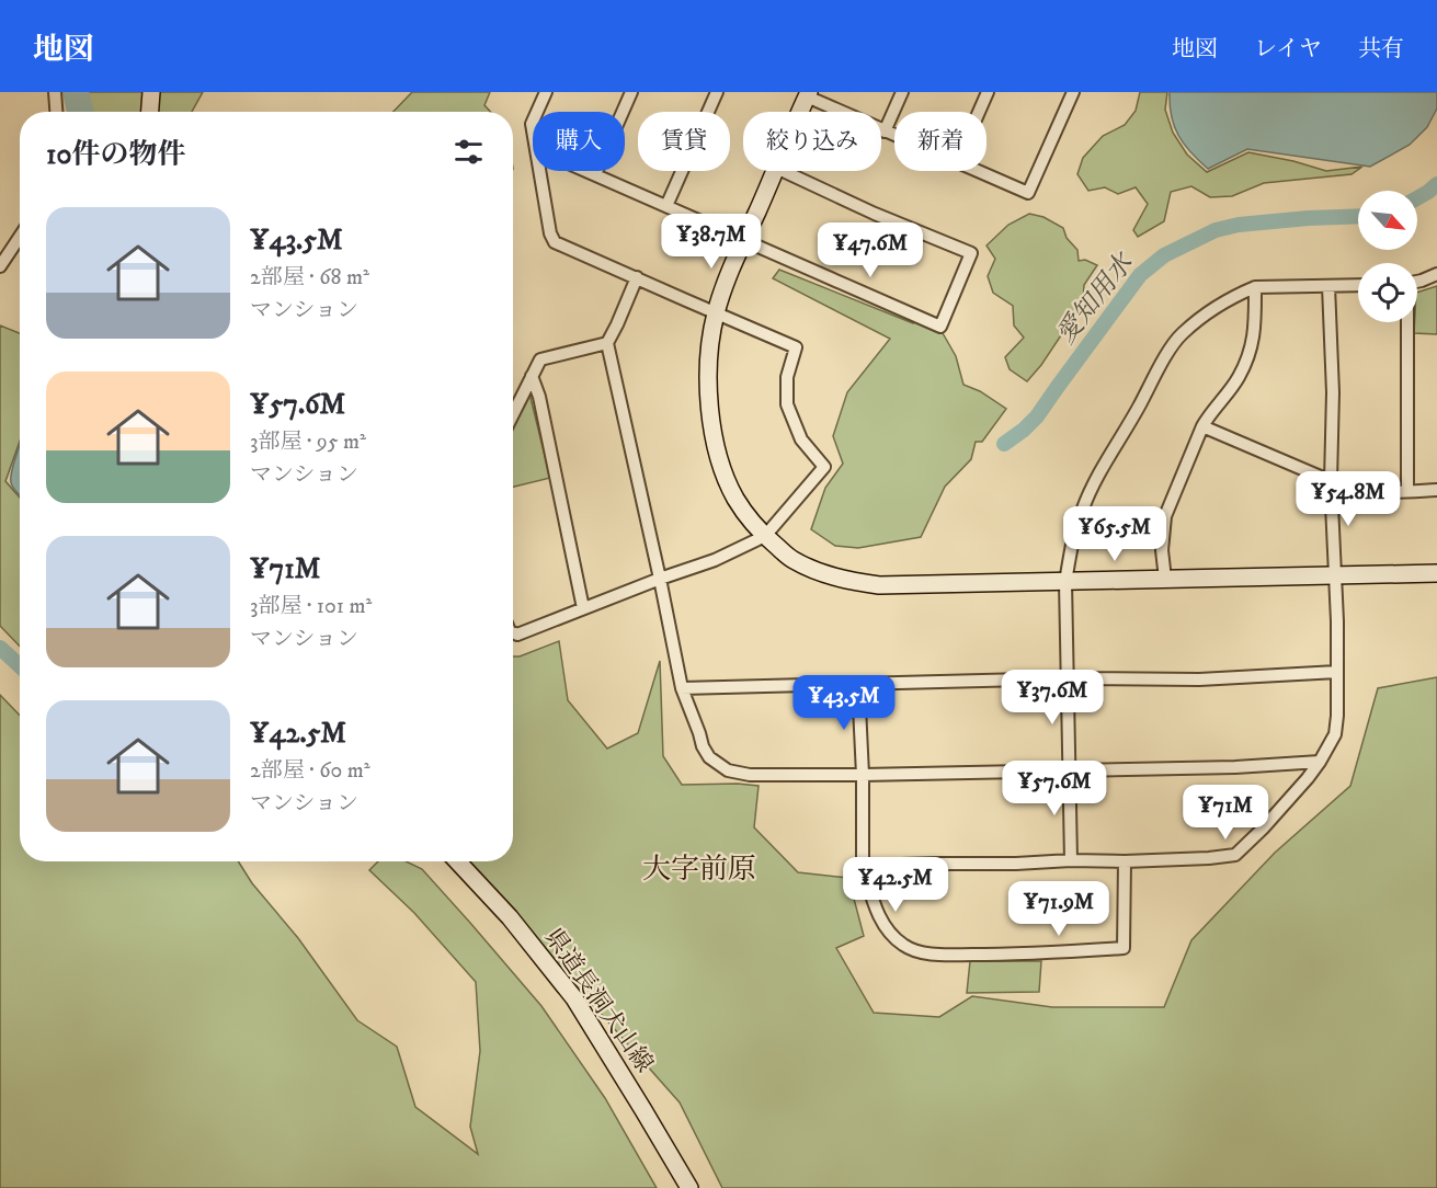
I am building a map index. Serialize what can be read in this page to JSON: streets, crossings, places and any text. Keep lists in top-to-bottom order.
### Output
{
  "streets": {
    "street": ["県道長洞犬山線"]
  },
  "districts": ["大字前原"],
  "water": ["愛知用水"],
  "north": "bottom right",
  "page": {
    "header": "地図",
    "nav": ["地図", "レイヤ", "共有"],
    "chip": [
      "購入",
      "賃貸",
      "絞り込み",
      "新着"
    ],
    "heading": "10件の物件",
    "list": [
      {
        "name": "¥43.5M",
        "note": "2部屋 · 68 m² · マンション"
      },
      {
        "name": "¥57.6M",
        "note": "3部屋 · 95 m² · マンション"
      },
      {
        "name": "¥71M",
        "note": "3部屋 · 101 m² · マンション"
      },
      {
        "name": "¥42.5M",
        "note": "2部屋 · 60 m² · マンション"
      }
    ],
    "price": [
      "¥38.7M",
      "¥47.6M",
      "¥54.8M",
      "¥65.5M",
      "¥37.6M",
      "¥43.5M",
      "¥57.6M",
      "¥71M",
      "¥42.5M",
      "¥71.9M"
    ]
  }
}
